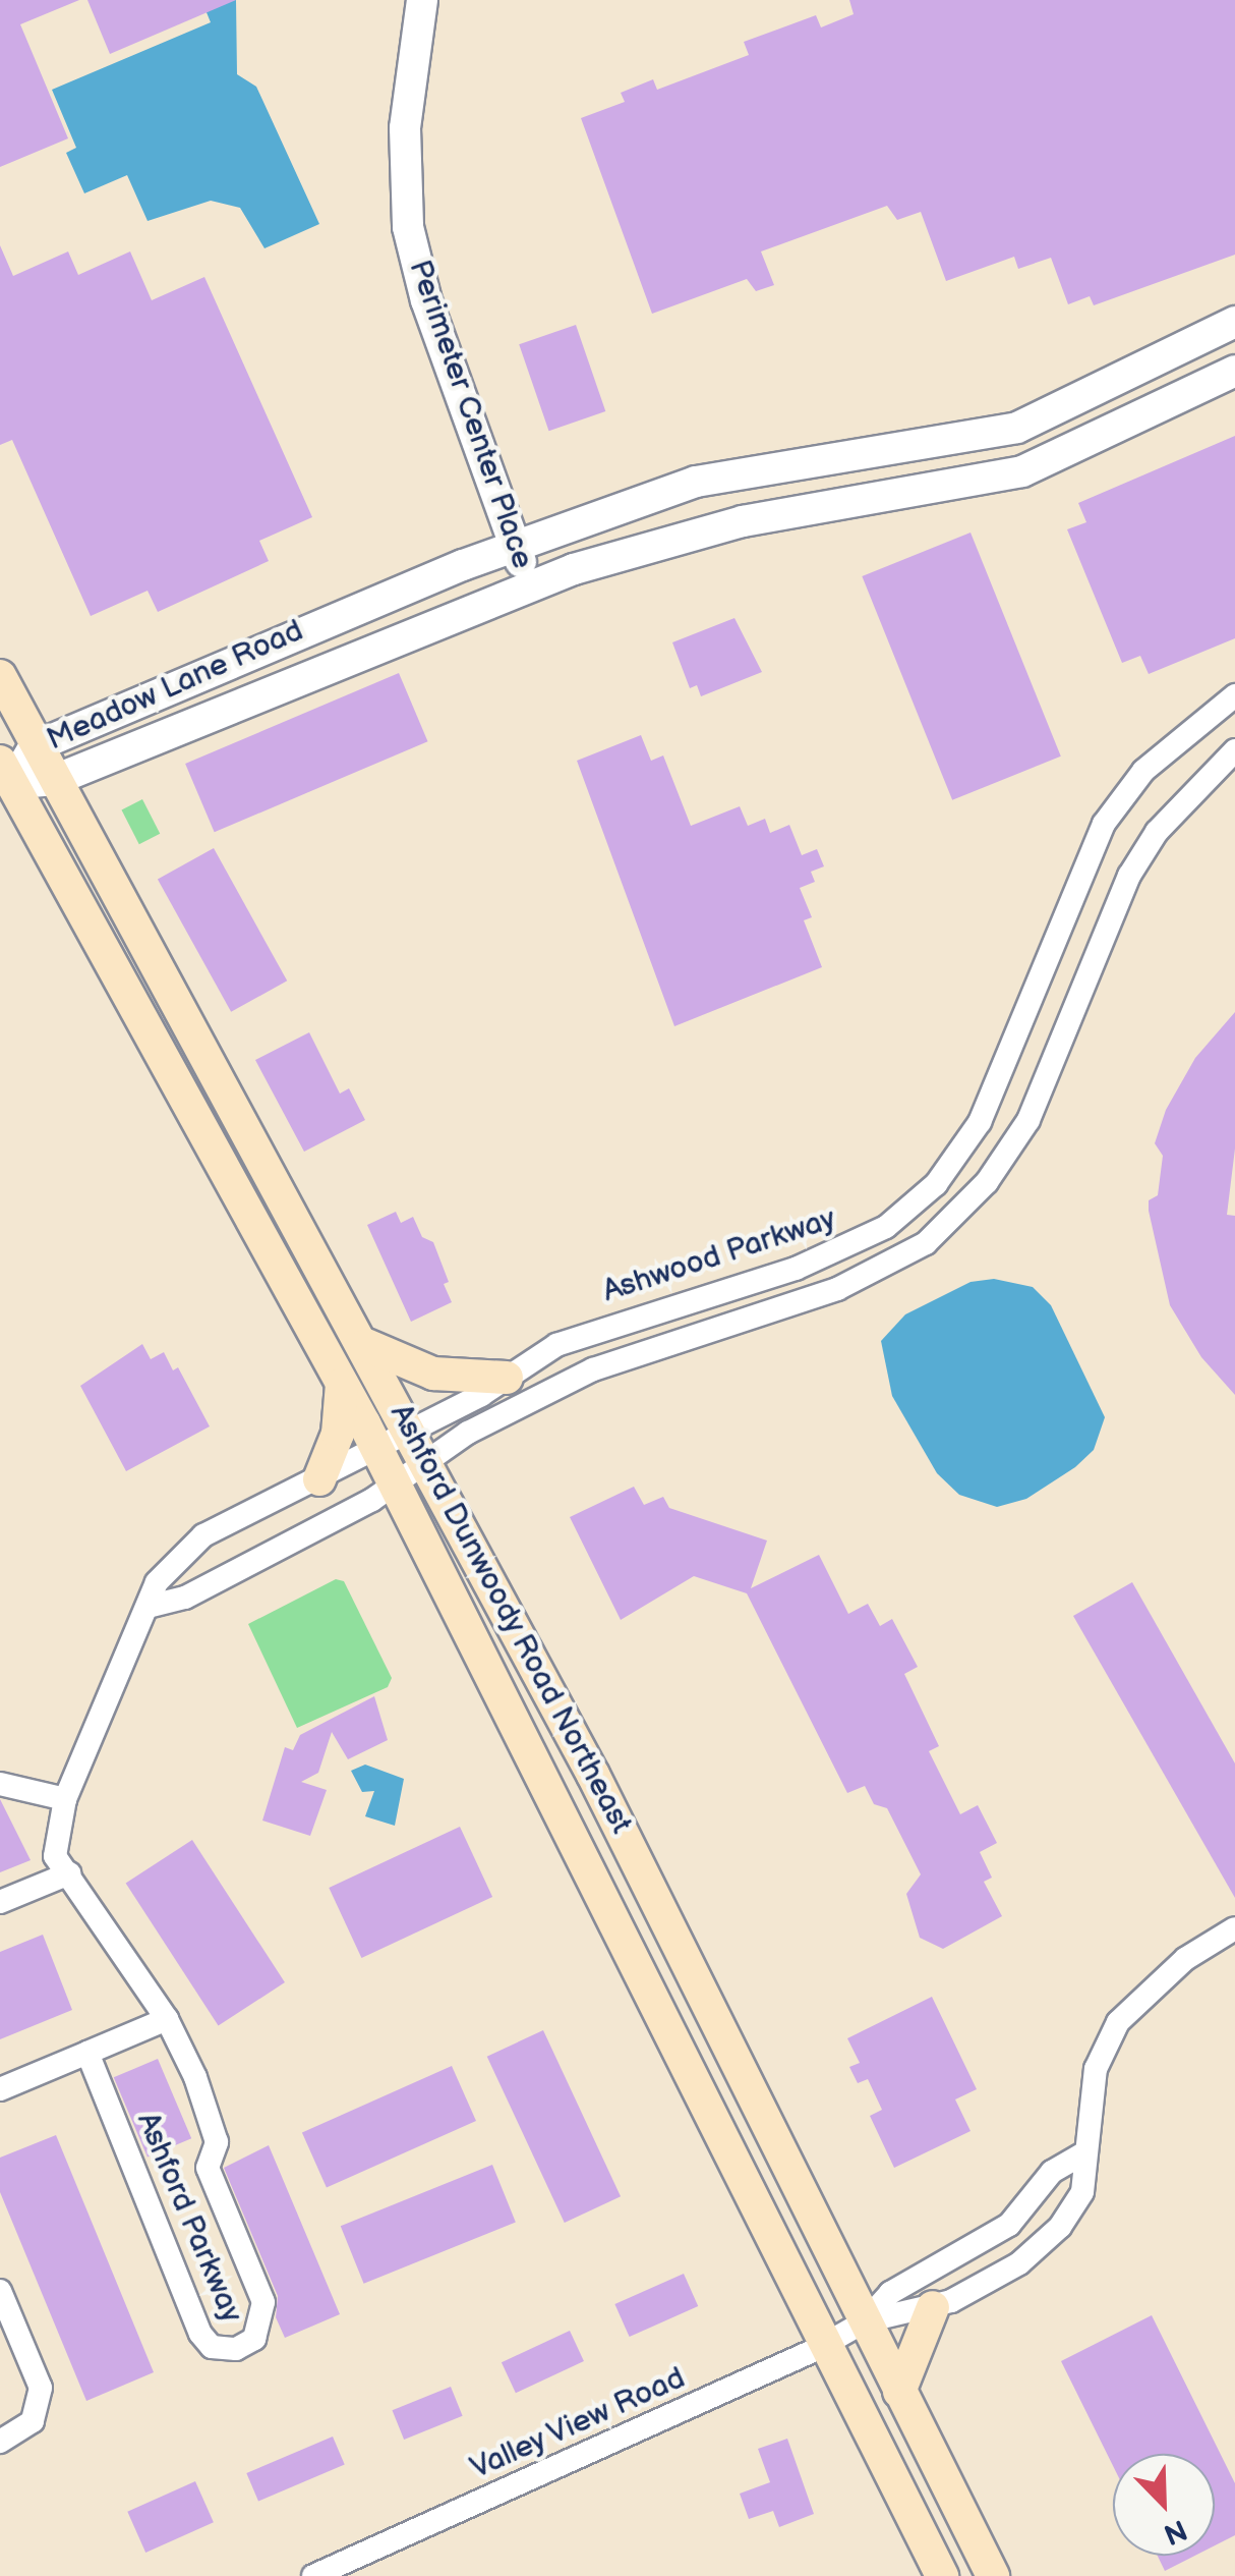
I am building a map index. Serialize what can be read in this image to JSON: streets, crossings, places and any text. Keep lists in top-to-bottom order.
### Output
{
  "streets": {
    "main road": ["Ashford Dunwoody Road Northeast"],
    "street": [
      "Perimeter Center Place",
      "Meadow Lane Road",
      "Ashwood Parkway",
      "Ashford Parkway",
      "Valley View Road"
    ]
  },
  "crossings": [
    ["Perimeter Center Place", "Meadow Lane Road"],
    ["Meadow Lane Road", "Ashford Dunwoody Road Northeast"],
    ["Ashwood Parkway", "Ashford Dunwoody Road Northeast"],
    ["Ashwood Parkway", "Ashford Parkway"],
    ["Ashford Dunwoody Road Northeast", "Ashford Parkway"],
    ["Ashford Dunwoody Road Northeast", "Valley View Road"]
  ],
  "north": "bottom right"
}
